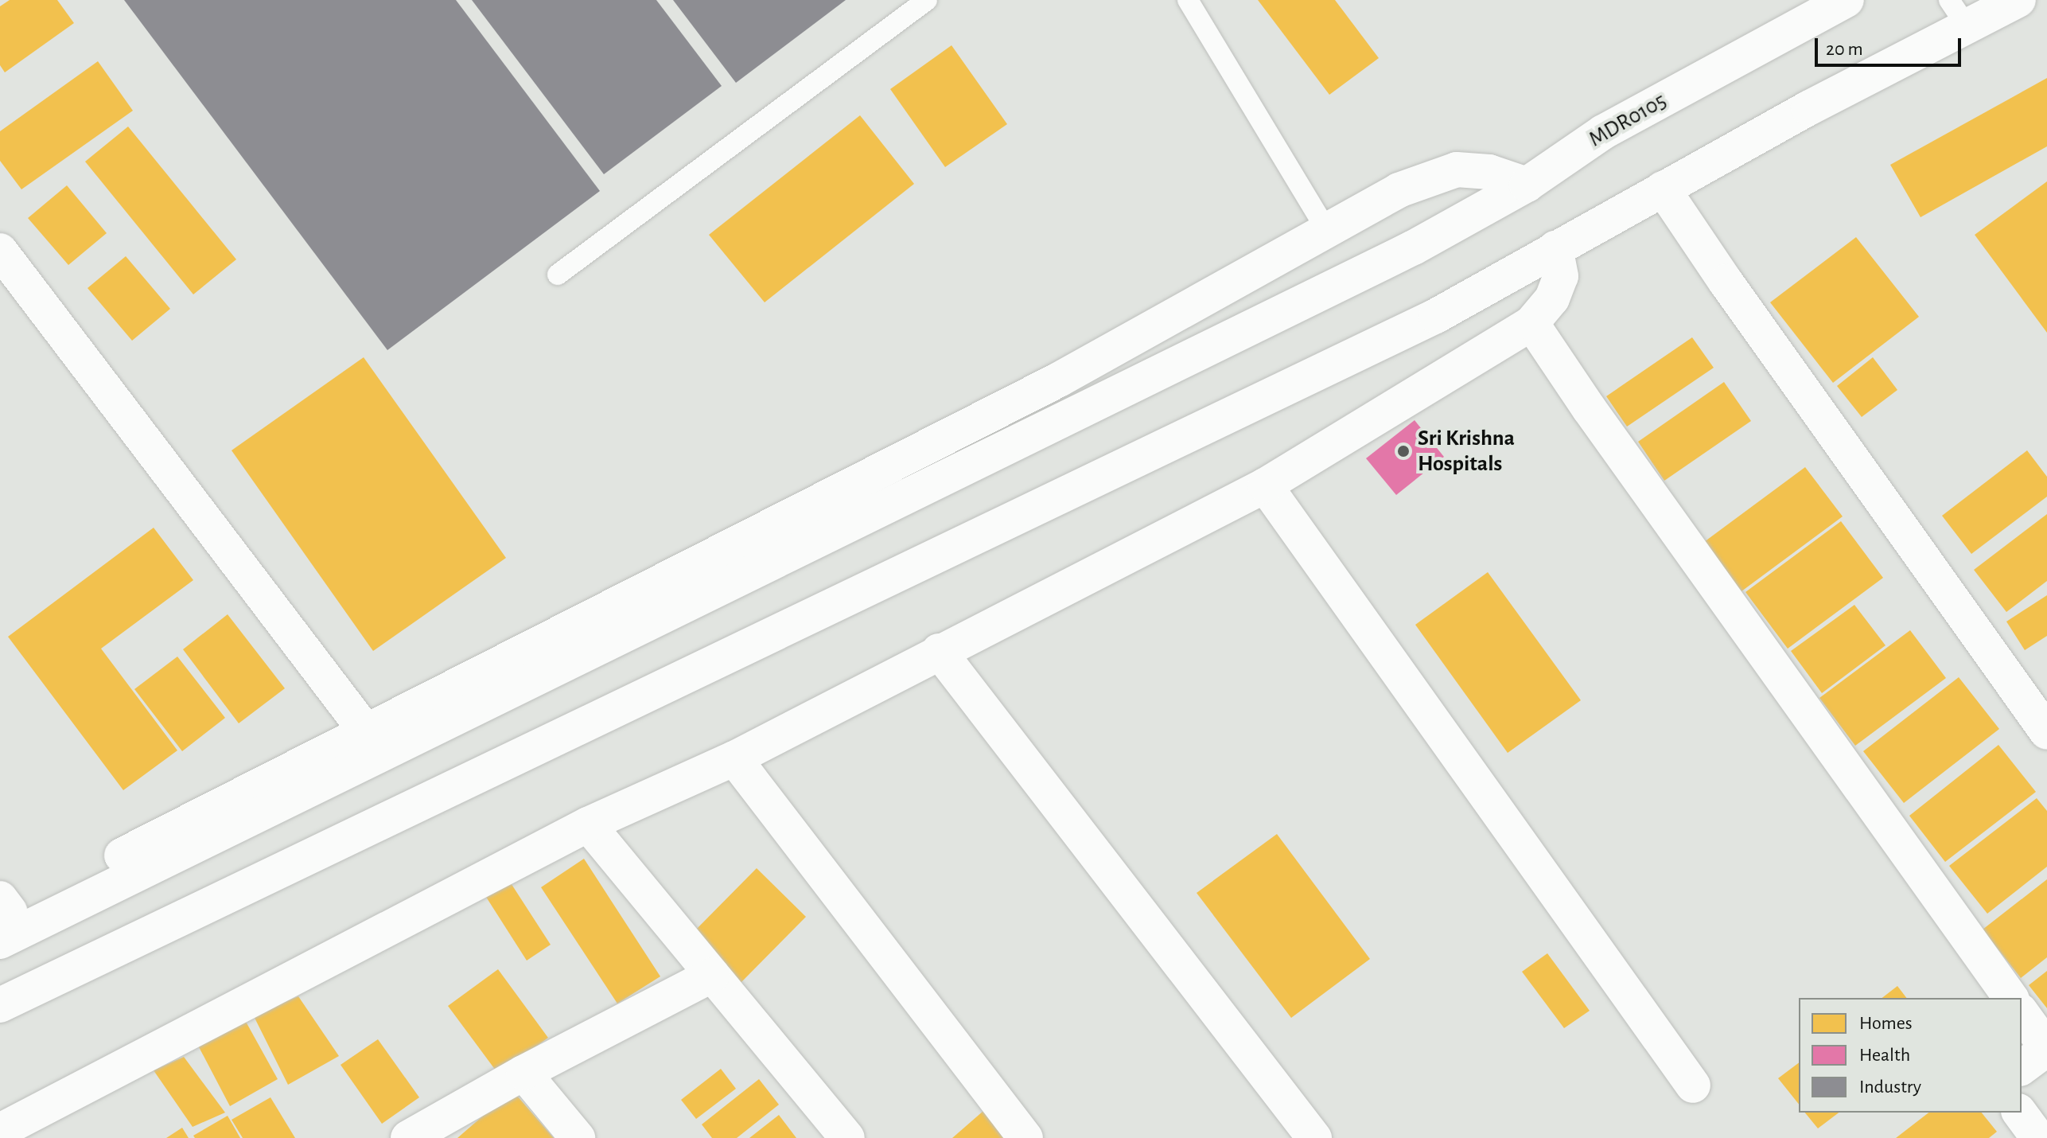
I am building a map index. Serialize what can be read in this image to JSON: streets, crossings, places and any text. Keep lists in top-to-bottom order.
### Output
{
  "streets": {
    "street": ["MDR0105"]
  },
  "places": ["Sri Krishna Hospitals"],
  "legend": ["Homes", "Health", "Industry"],
  "scale_bar": "20 m"
}
